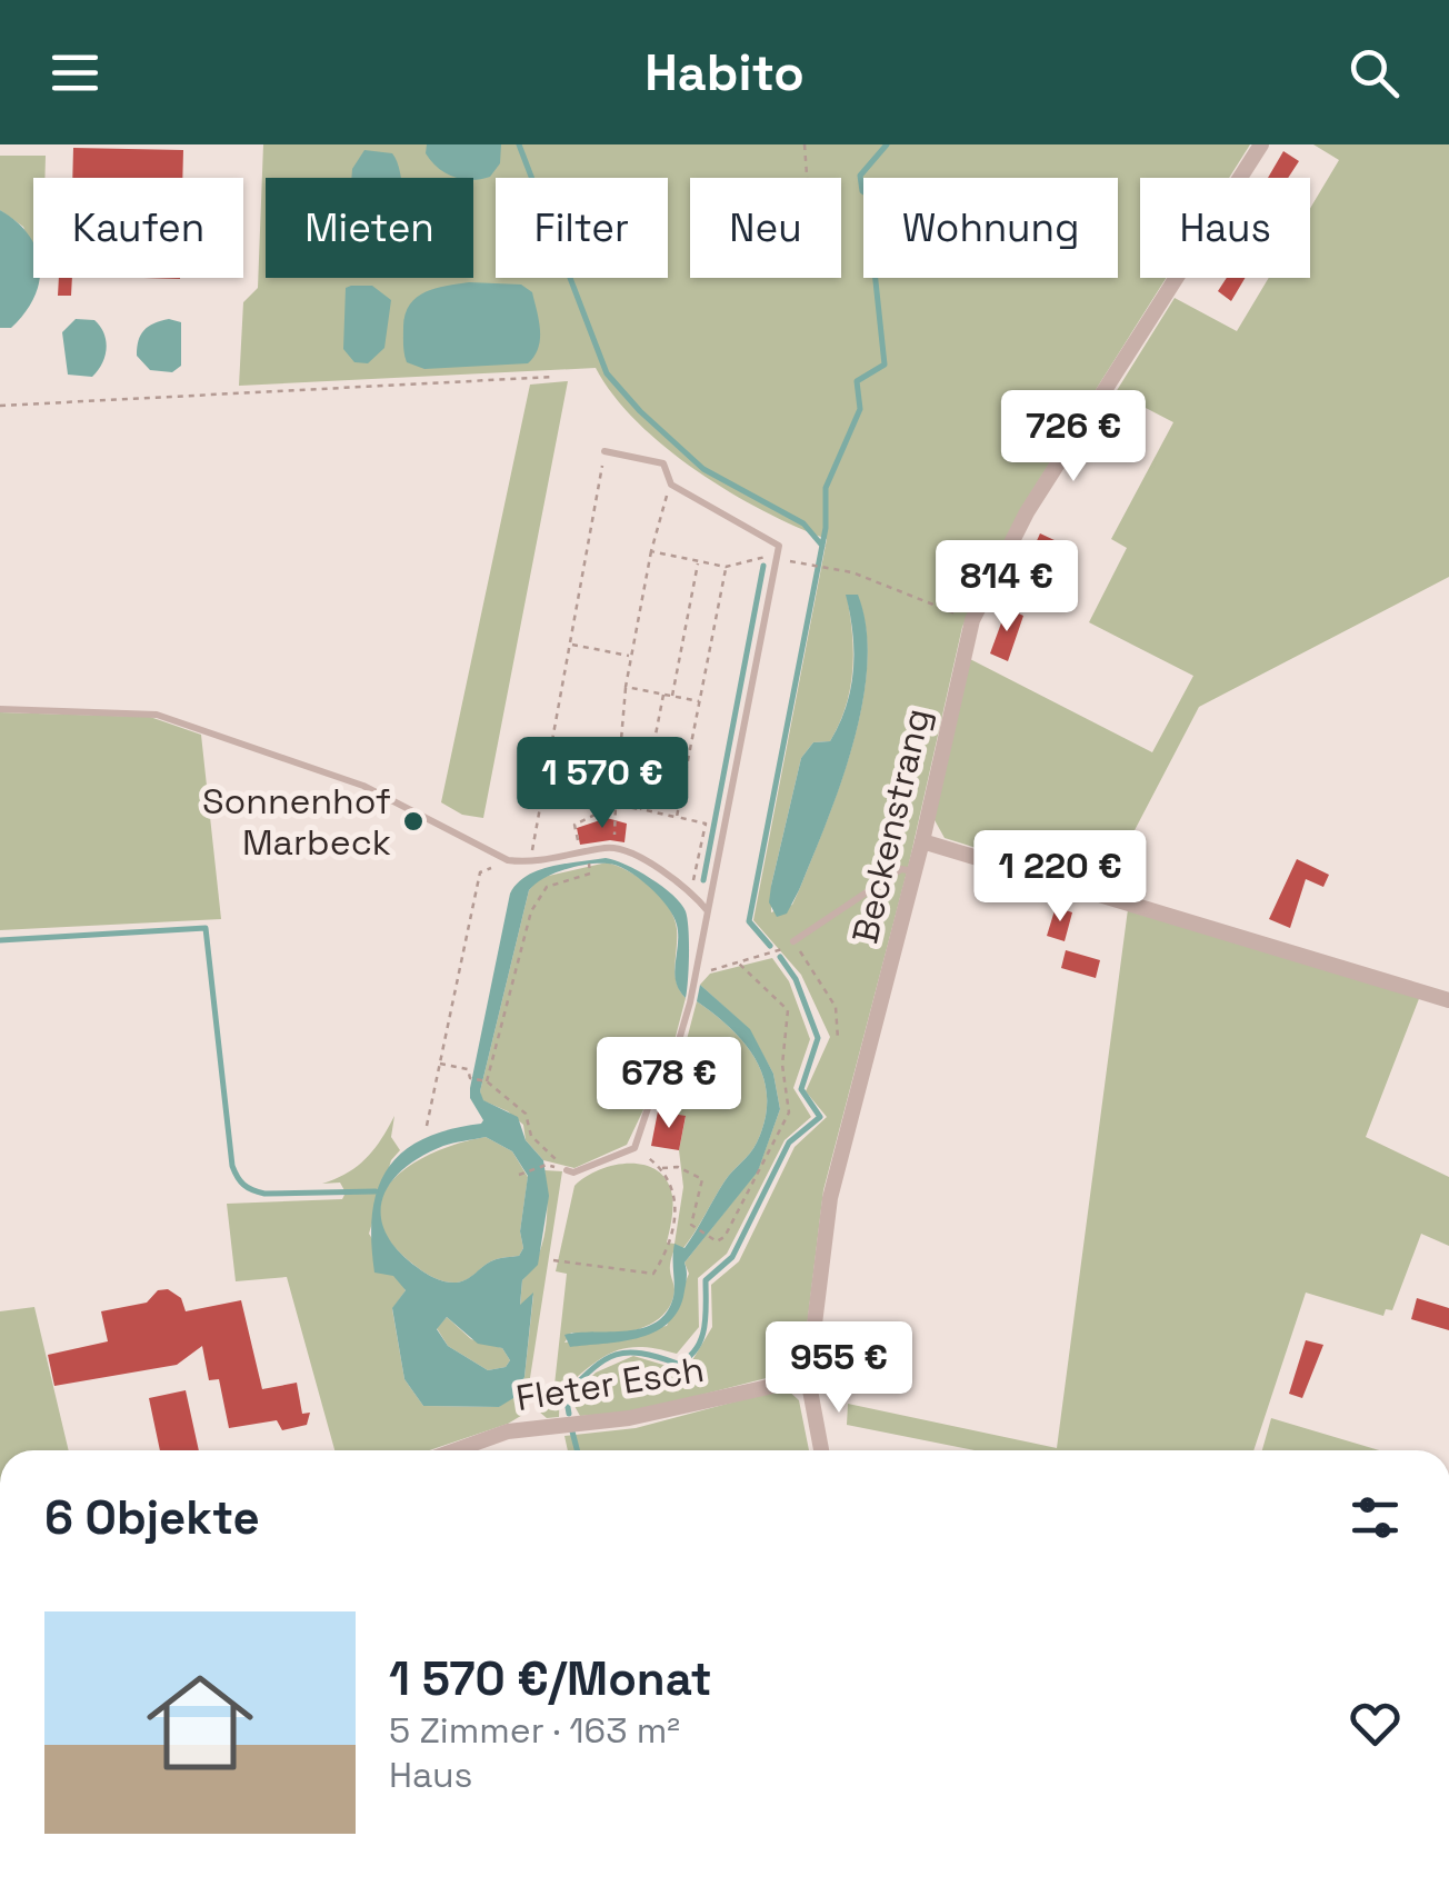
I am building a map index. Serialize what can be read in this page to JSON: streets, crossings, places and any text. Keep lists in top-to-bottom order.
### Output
{
  "streets": {
    "street": ["Beckenstrang", "Fleter Esch"]
  },
  "crossings": [
    ["Beckenstrang", "Fleter Esch"]
  ],
  "places": ["Sonnenhof Marbeck"],
  "page": {
    "header": "Habito",
    "chip": [
      "Kaufen",
      "Mieten",
      "Filter",
      "Neu",
      "Wohnung",
      "Haus"
    ],
    "price": [
      "726 €",
      "814 €",
      "1 570 €",
      "1 220 €",
      "678 €",
      "955 €"
    ],
    "heading": "6 Objekte",
    "list": [
      {
        "name": "1 570 €/Monat",
        "note": "5 Zimmer · 163 m² · Haus"
      }
    ]
  }
}
